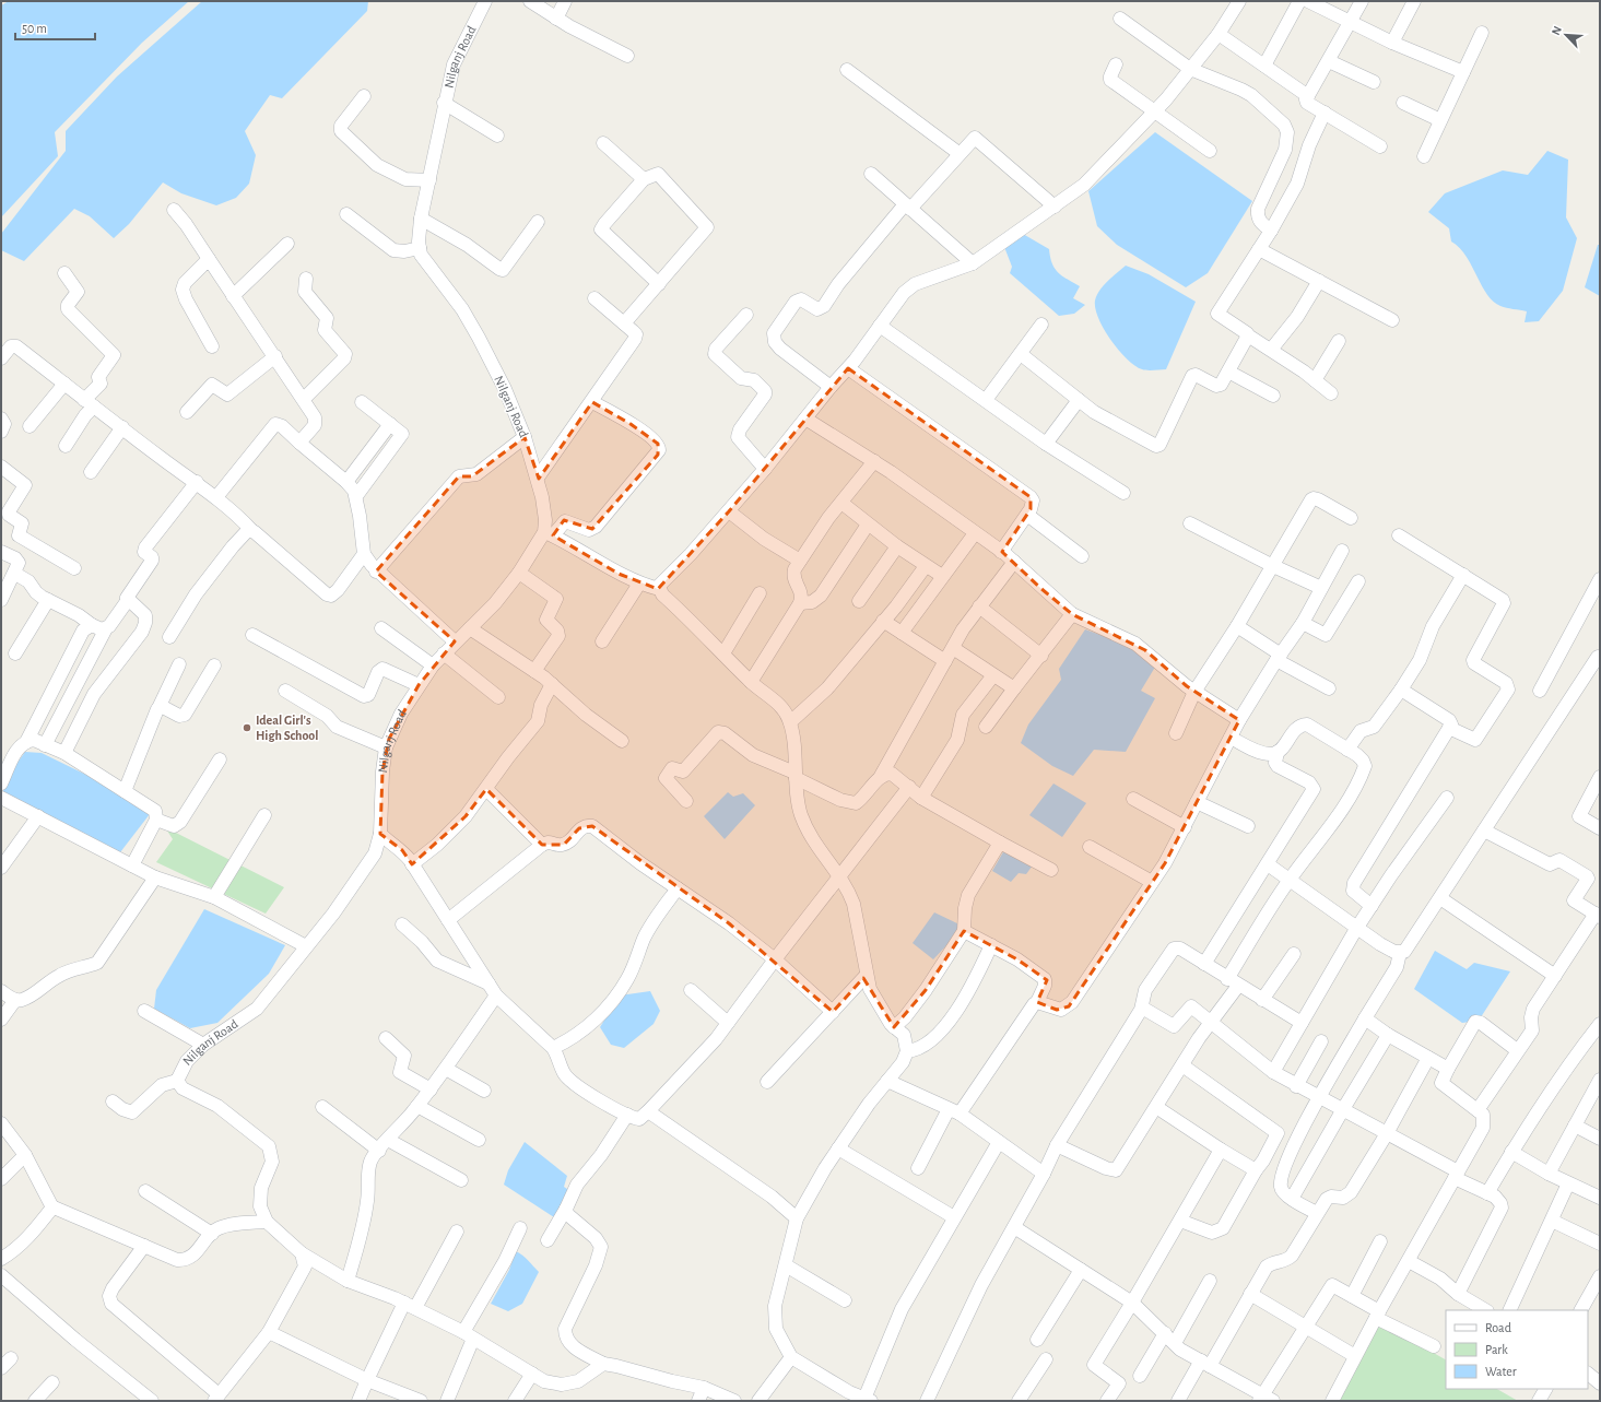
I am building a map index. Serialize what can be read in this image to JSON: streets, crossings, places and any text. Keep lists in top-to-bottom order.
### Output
{
  "streets": {
    "street": ["Nilganj Road"]
  },
  "places": ["Ideal Girl's High School"],
  "legend": ["Road", "Park", "Water"],
  "scale_bar": "50 m",
  "north": "top left"
}
